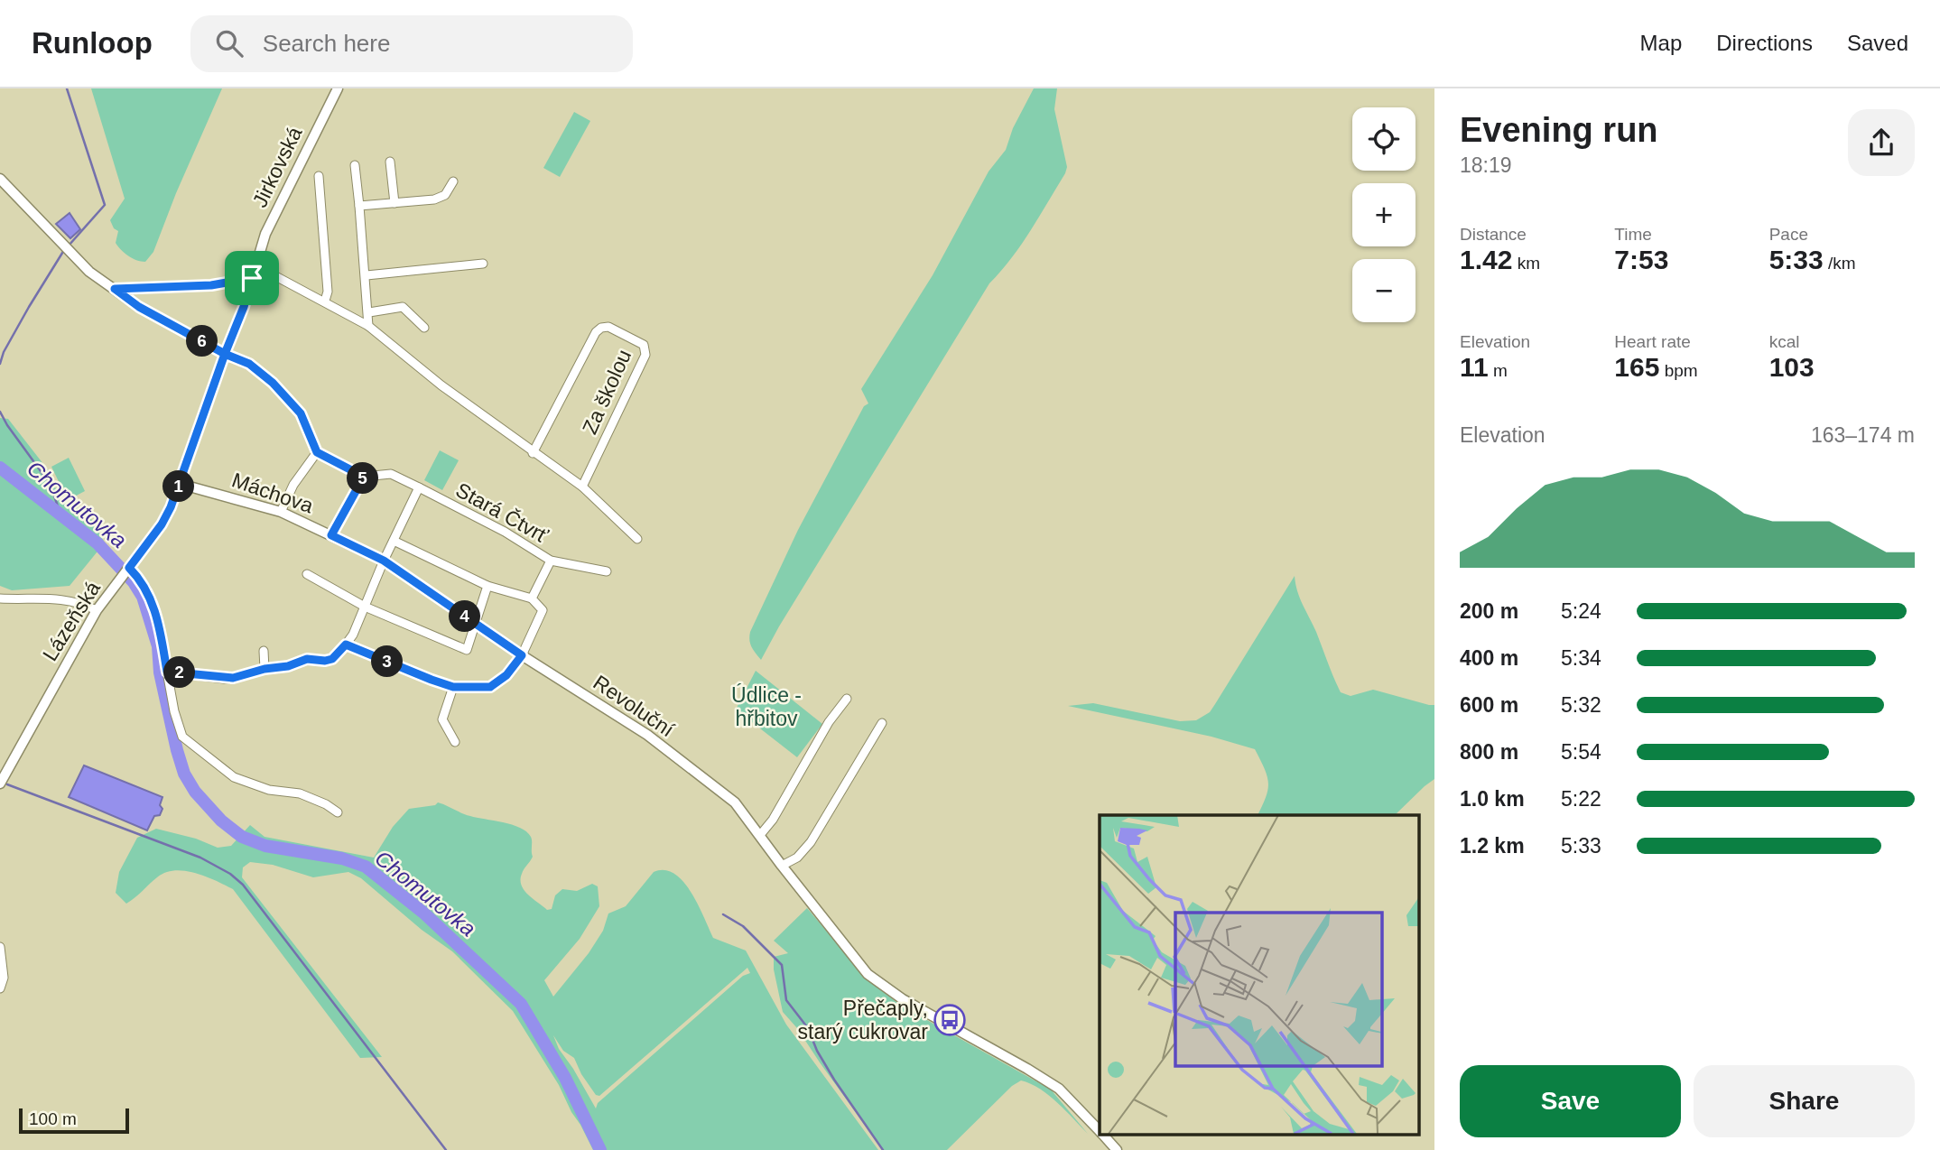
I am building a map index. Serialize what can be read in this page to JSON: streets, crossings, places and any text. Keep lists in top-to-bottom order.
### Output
{
  "streets": {
    "street": [
      "Jirkovská",
      "Za školou",
      "Máchova",
      "Stará Čtvrť",
      "Lázeňská",
      "Revoluční"
    ]
  },
  "crossings": [
    ["Jirkovská", "Máchova"],
    ["Jirkovská", "Lázeňská"],
    ["Máchova", "Lázeňská"],
    ["Máchova", "Revoluční"]
  ],
  "water": ["Chomutovka"],
  "parks": ["Údlice - hřbitov"],
  "places": {
    "bus stop": ["Přečaply, starý cukrovar"]
  },
  "scale_bar": "100 m",
  "page": {
    "header": "Runloop",
    "search": "Search here",
    "nav": ["Map", "Directions", "Saved"],
    "heading": ["Evening run", "18:19"],
    "map_buttons": ["+", "−"],
    "stats": [
      ["Distance", "1.42 km"],
      ["Time", "7:53"],
      ["Pace", "5:33 /km"],
      ["Elevation", "11 m"],
      ["Heart rate", "165 bpm"],
      ["kcal", "103"]
    ],
    "pins": [
      "6",
      "5",
      "1",
      "4",
      "3",
      "2"
    ],
    "chart": ["Elevation", "163–174 m"],
    "list": [
      {
        "name": "200 m",
        "note": "5:24"
      },
      {
        "name": "400 m",
        "note": "5:34"
      },
      {
        "name": "600 m",
        "note": "5:32"
      },
      {
        "name": "800 m",
        "note": "5:54"
      },
      {
        "name": "1.0 km",
        "note": "5:22"
      },
      {
        "name": "1.2 km",
        "note": "5:33"
      }
    ],
    "buttons": ["Save", "Share"],
    "scale": "100 m"
  }
}
